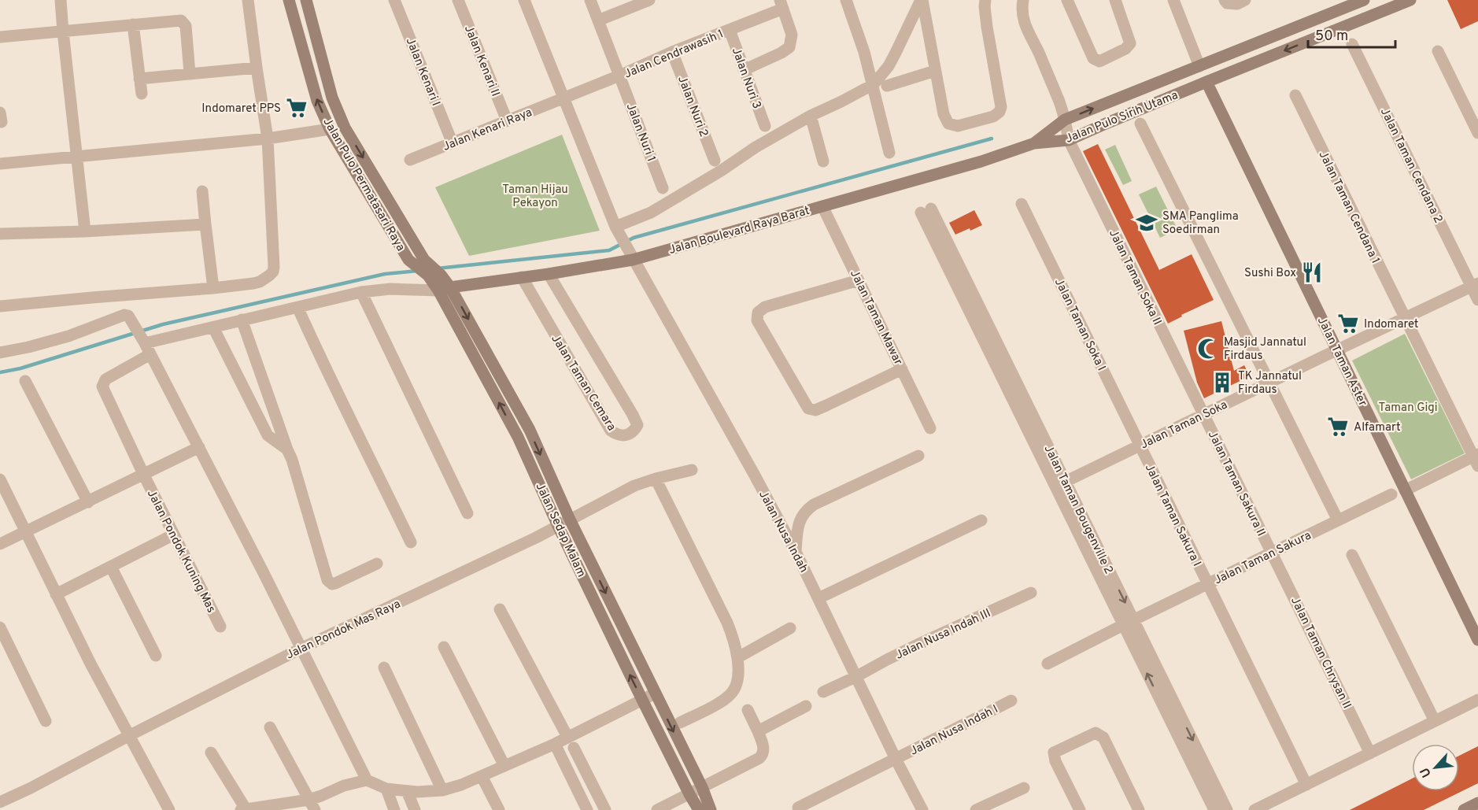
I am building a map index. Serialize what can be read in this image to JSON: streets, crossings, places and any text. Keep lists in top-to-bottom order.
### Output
{
  "streets": {
    "main road": [
      "Jalan Pulo Sirih Utama",
      "Jalan Pulo Permatasari Raya",
      "Jalan Boulevard Raya Barat",
      "Jalan Taman Aster",
      "Jalan Sedap Malam"
    ],
    "street": [
      "Jalan Cendrawasih 1",
      "Jalan Kenari II",
      "Jalan Kenari I",
      "Jalan Nuri 3",
      "Jalan Nuri 2",
      "Jalan Kenari Raya",
      "Jalan Nuri 1",
      "Jalan Taman Cendana 2",
      "Jalan Taman Cendana 1",
      "Jalan Taman Soka II",
      "Jalan Taman Mawar",
      "Jalan Taman Soka I",
      "Jalan Taman Cemara",
      "Jalan Taman Soka",
      "Jalan Taman Sakura II",
      "Jalan Taman Bougenville 2",
      "Jalan Taman Sakura I",
      "Jalan Nusa Indah",
      "Jalan Pondok Kuning Mas",
      "Jalan Taman Sakura",
      "Jalan Pondok Mas Raya",
      "Jalan Nusa Indah III",
      "Jalan Taman Chrysan II",
      "Jalan Nusa Indah I"
    ]
  },
  "crossings": [
    ["Jalan Cendrawasih 1", "Jalan Nuri 3"],
    ["Jalan Cendrawasih 1", "Jalan Nuri 2"],
    ["Jalan Cendrawasih 1", "Jalan Kenari Raya"],
    ["Jalan Cendrawasih 1", "Jalan Nuri 1"],
    ["Jalan Cendrawasih 1", "Jalan Nusa Indah"],
    ["Jalan Kenari II", "Jalan Kenari Raya"],
    ["Jalan Kenari I", "Jalan Kenari Raya"],
    ["Jalan Pulo Sirih Utama", "Jalan Boulevard Raya Barat"],
    ["Jalan Pulo Sirih Utama", "Jalan Taman Soka II"],
    ["Jalan Pulo Sirih Utama", "Jalan Taman Aster"],
    ["Jalan Kenari Raya", "Jalan Nusa Indah"],
    ["Jalan Taman Cendana 2", "Jalan Taman Soka"],
    ["Jalan Pulo Permatasari Raya", "Jalan Sedap Malam"],
    ["Jalan Taman Cendana 1", "Jalan Taman Soka"],
    ["Jalan Boulevard Raya Barat", "Jalan Taman Mawar"],
    ["Jalan Boulevard Raya Barat", "Jalan Taman Cemara"],
    ["Jalan Boulevard Raya Barat", "Jalan Sedap Malam"],
    ["Jalan Boulevard Raya Barat", "Jalan Nusa Indah"],
    ["Jalan Taman Soka II", "Jalan Taman Soka"],
    ["Jalan Taman Soka II", "Jalan Taman Sakura II"],
    ["Jalan Taman Soka I", "Jalan Taman Soka"],
    ["Jalan Taman Soka I", "Jalan Taman Sakura I"],
    ["Jalan Taman Aster", "Jalan Taman Soka"],
    ["Jalan Taman Soka", "Jalan Taman Sakura II"],
    ["Jalan Taman Soka", "Jalan Taman Bougenville 2"],
    ["Jalan Taman Soka", "Jalan Taman Sakura I"],
    ["Jalan Taman Sakura II", "Jalan Taman Sakura"],
    ["Jalan Taman Sakura II", "Jalan Taman Chrysan II"],
    ["Jalan Taman Bougenville 2", "Jalan Taman Sakura"],
    ["Jalan Taman Sakura I", "Jalan Taman Sakura"],
    ["Jalan Sedap Malam", "Jalan Pondok Mas Raya"],
    ["Jalan Nusa Indah", "Jalan Nusa Indah III"],
    ["Jalan Nusa Indah", "Jalan Nusa Indah I"],
    ["Jalan Taman Sakura", "Jalan Taman Chrysan II"]
  ],
  "parks": ["Taman Hijau Pekayon", "Taman Gigi"],
  "places": {
    "supermarket": ["Indomaret PPS", "Indomaret", "Alfamart"],
    "school or university": ["SMA Panglima Soedirman"],
    "restaurant": ["Sushi Box"],
    "mosque": ["Masjid Jannatul Firdaus"],
    "building": ["TK Jannatul Firdaus"]
  },
  "scale_bar": "50 m",
  "north": "bottom left"
}
